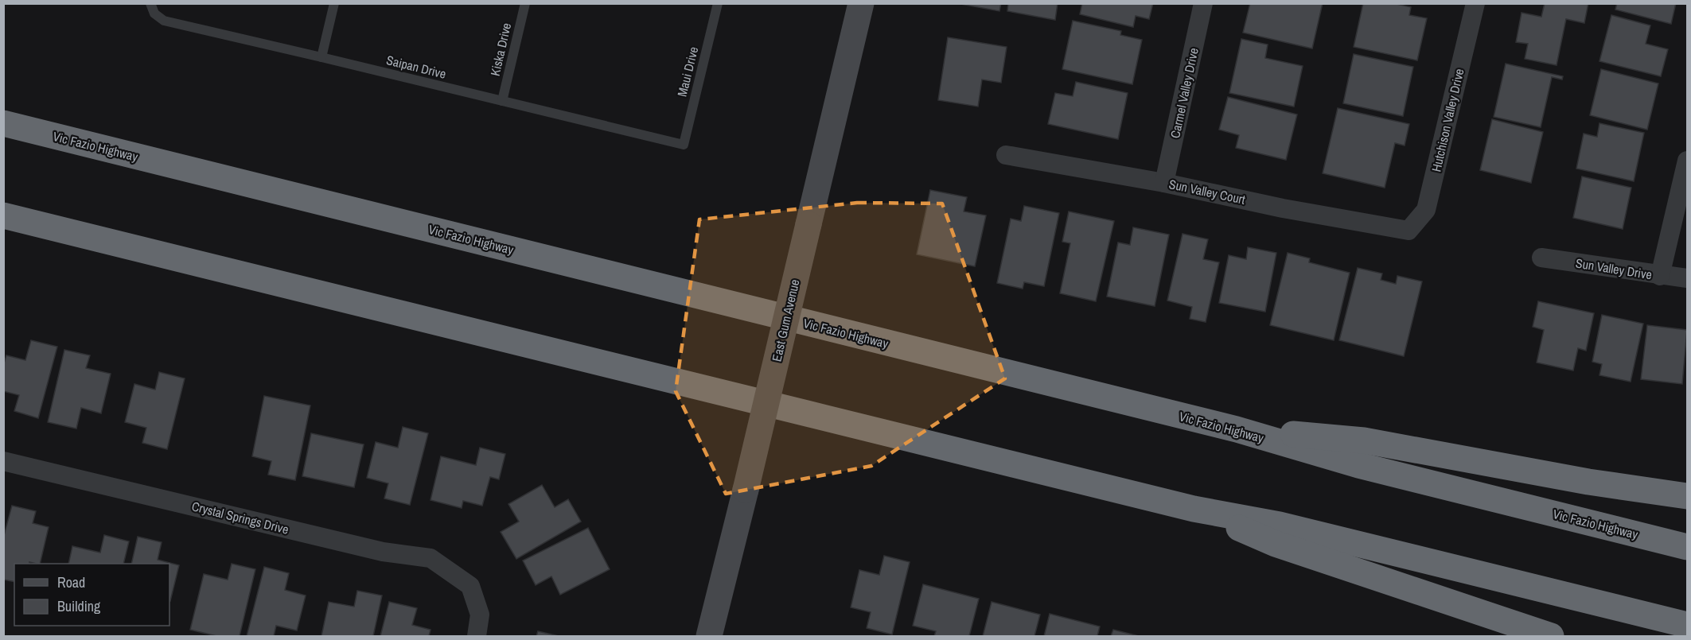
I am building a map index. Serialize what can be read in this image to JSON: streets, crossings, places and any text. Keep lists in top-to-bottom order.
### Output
{
  "streets": {
    "highway": ["Vic Fazio Highway"],
    "street": [
      "Carmel Valley Drive",
      "Hutchison Valley Drive",
      "Sun Valley Court",
      "Sun Valley Drive",
      "East Gum Avenue",
      "Crystal Springs Drive"
    ],
    "lane": ["Kiska Drive", "Saipan Drive", "Maui Drive"]
  },
  "crossings": [
    ["Kiska Drive", "Saipan Drive"],
    ["Saipan Drive", "Maui Drive"],
    ["Carmel Valley Drive", "Sun Valley Court"],
    ["Hutchison Valley Drive", "Sun Valley Court"]
  ],
  "legend": ["Road", "Building"]
}
